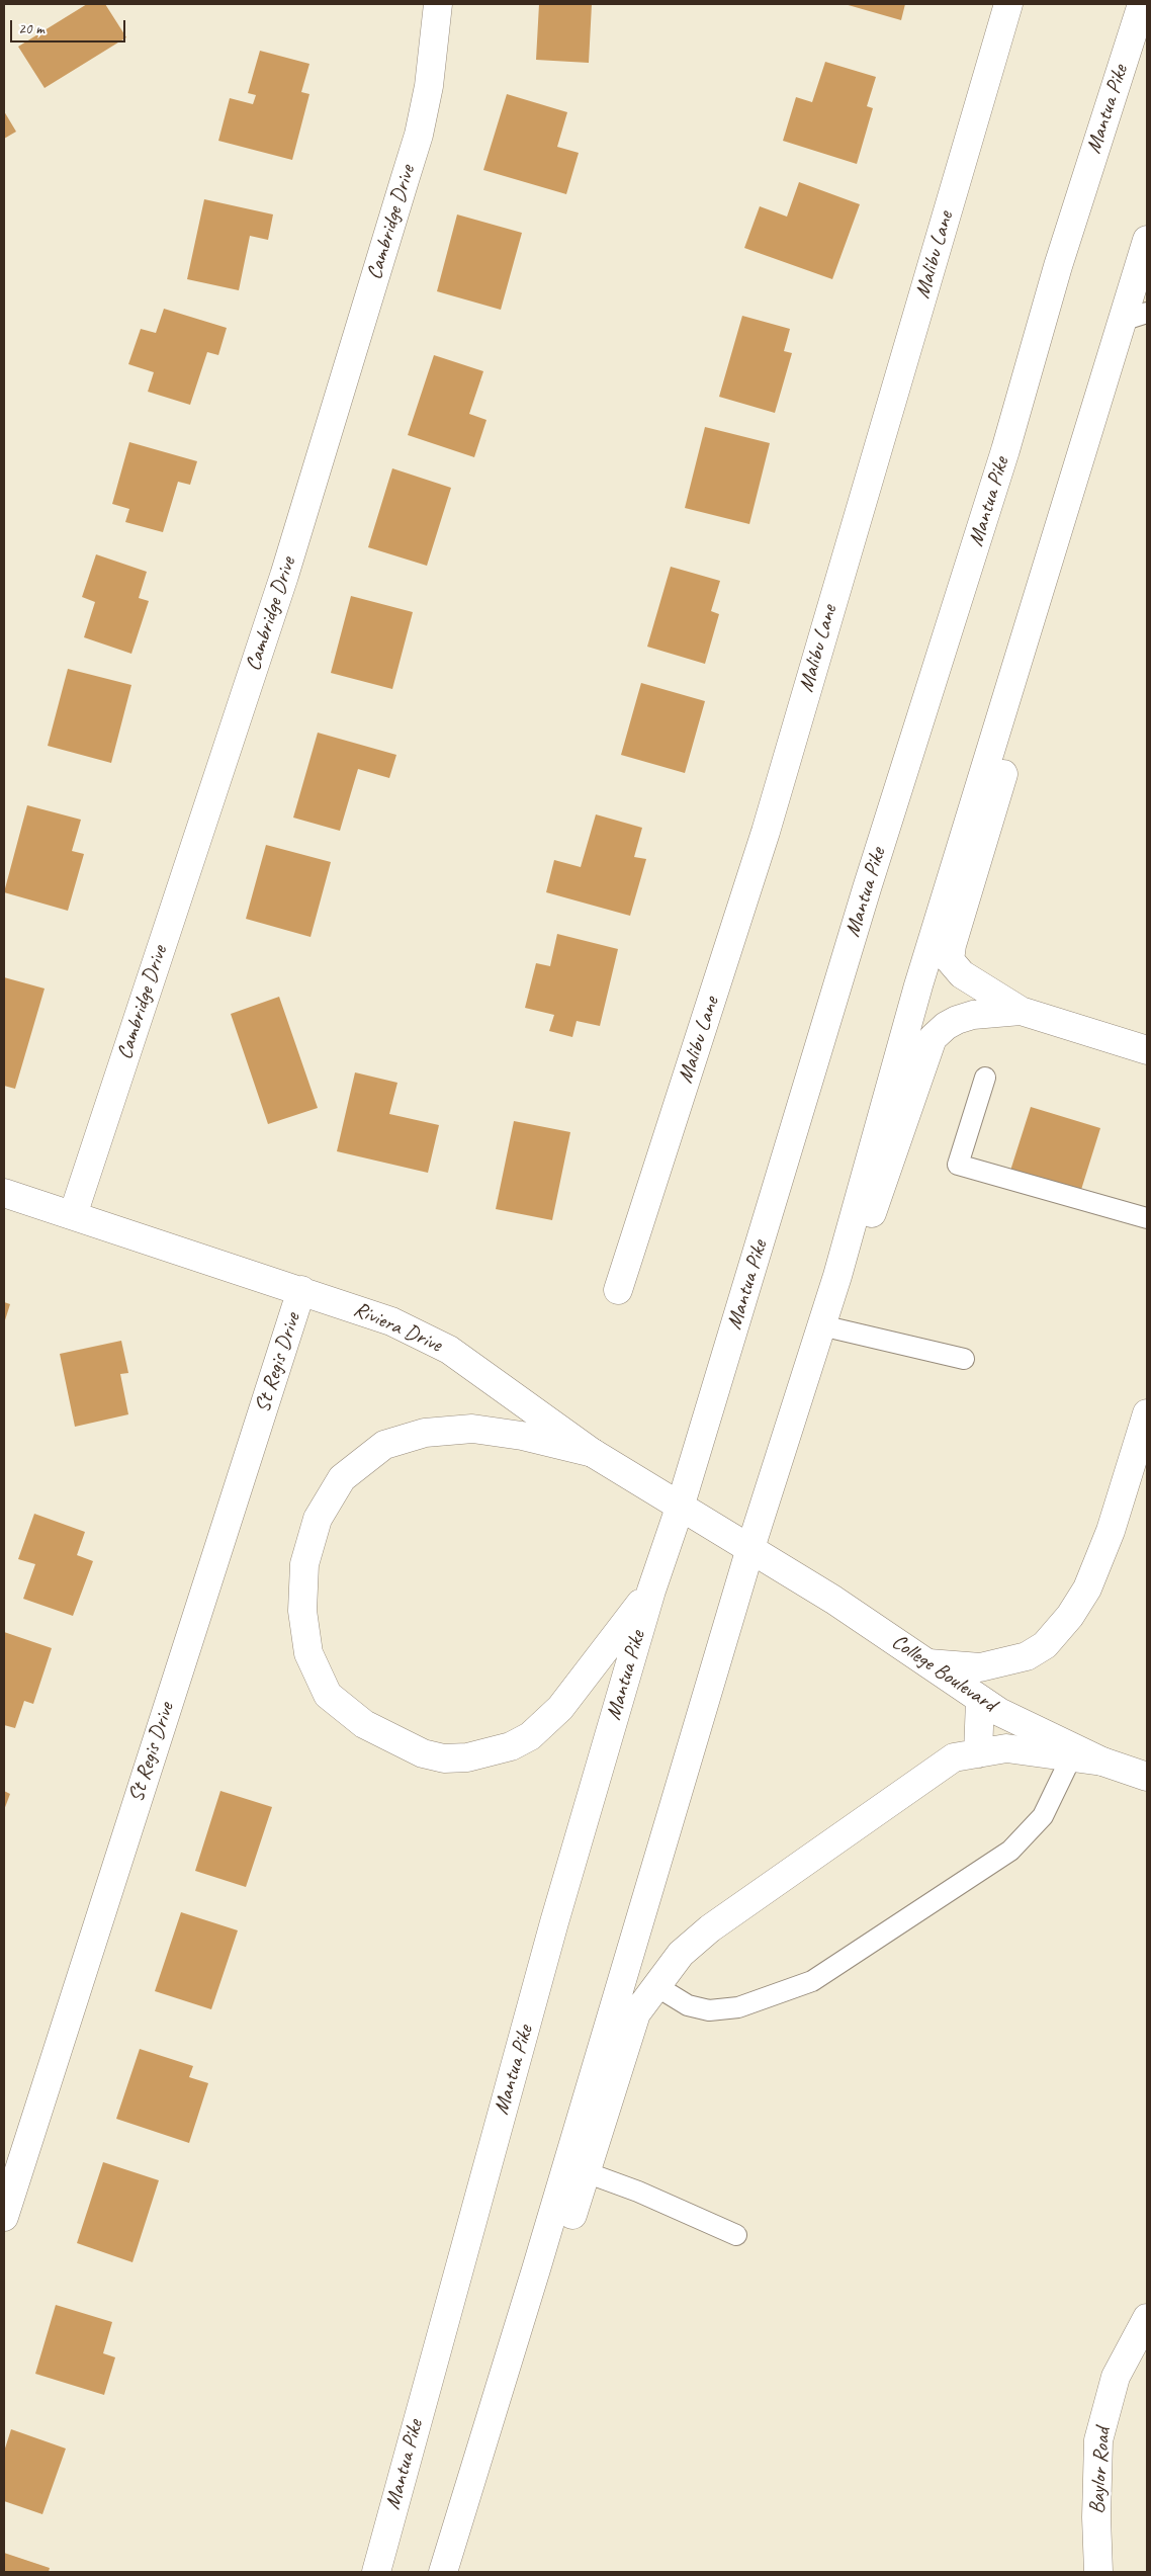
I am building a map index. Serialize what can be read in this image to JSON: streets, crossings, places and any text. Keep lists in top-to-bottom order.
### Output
{
  "streets": {
    "main road": [
      "Mantua Pike",
      "Cambridge Drive",
      "Malibu Lane",
      "Riviera Drive",
      "St Regis Drive",
      "College Boulevard",
      "Baylor Road"
    ]
  },
  "crossings": [
    ["Mantua Pike", "Riviera Drive"],
    ["Cambridge Drive", "Riviera Drive"],
    ["Riviera Drive", "St Regis Drive"],
    ["Riviera Drive", "College Boulevard"]
  ],
  "scale_bar": "20 m"
}
